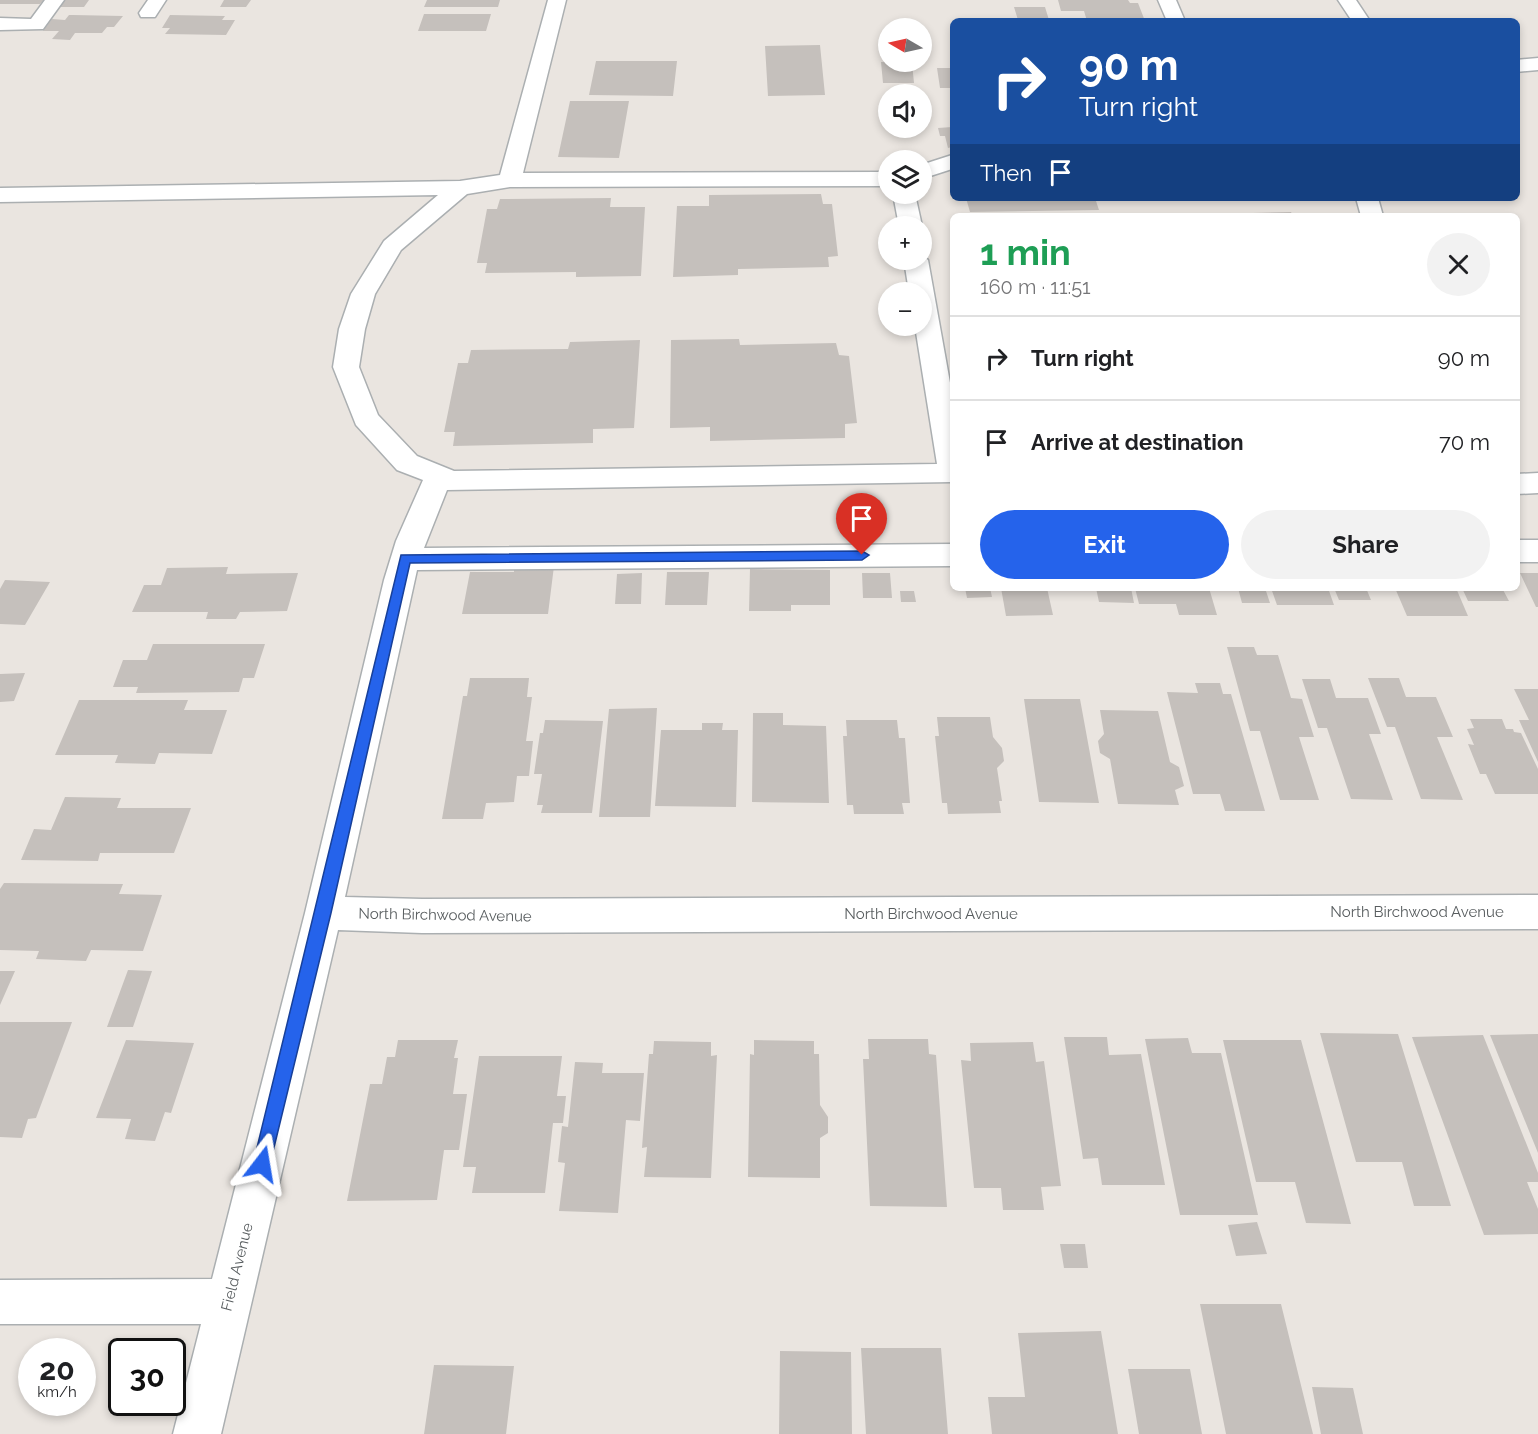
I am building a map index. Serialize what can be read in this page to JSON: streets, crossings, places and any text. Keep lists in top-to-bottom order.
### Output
{
  "streets": {
    "street": ["North Birchwood Avenue", "Field Avenue"]
  },
  "crossings": [
    ["North Birchwood Avenue", "Field Avenue"]
  ],
  "north": "left",
  "page": {
    "map_buttons": ["+", "−"],
    "turn": ["90 m", "Turn right"],
    "then": "Then",
    "heading": ["1 min", "160 m · 11:51"],
    "list": [
      {
        "name": "Turn right",
        "value": "90 m"
      },
      {
        "name": "Arrive at destination",
        "value": "70 m"
      }
    ],
    "buttons": ["Exit", "Share"],
    "speed": "20 km/h",
    "limit": "30"
  }
}
